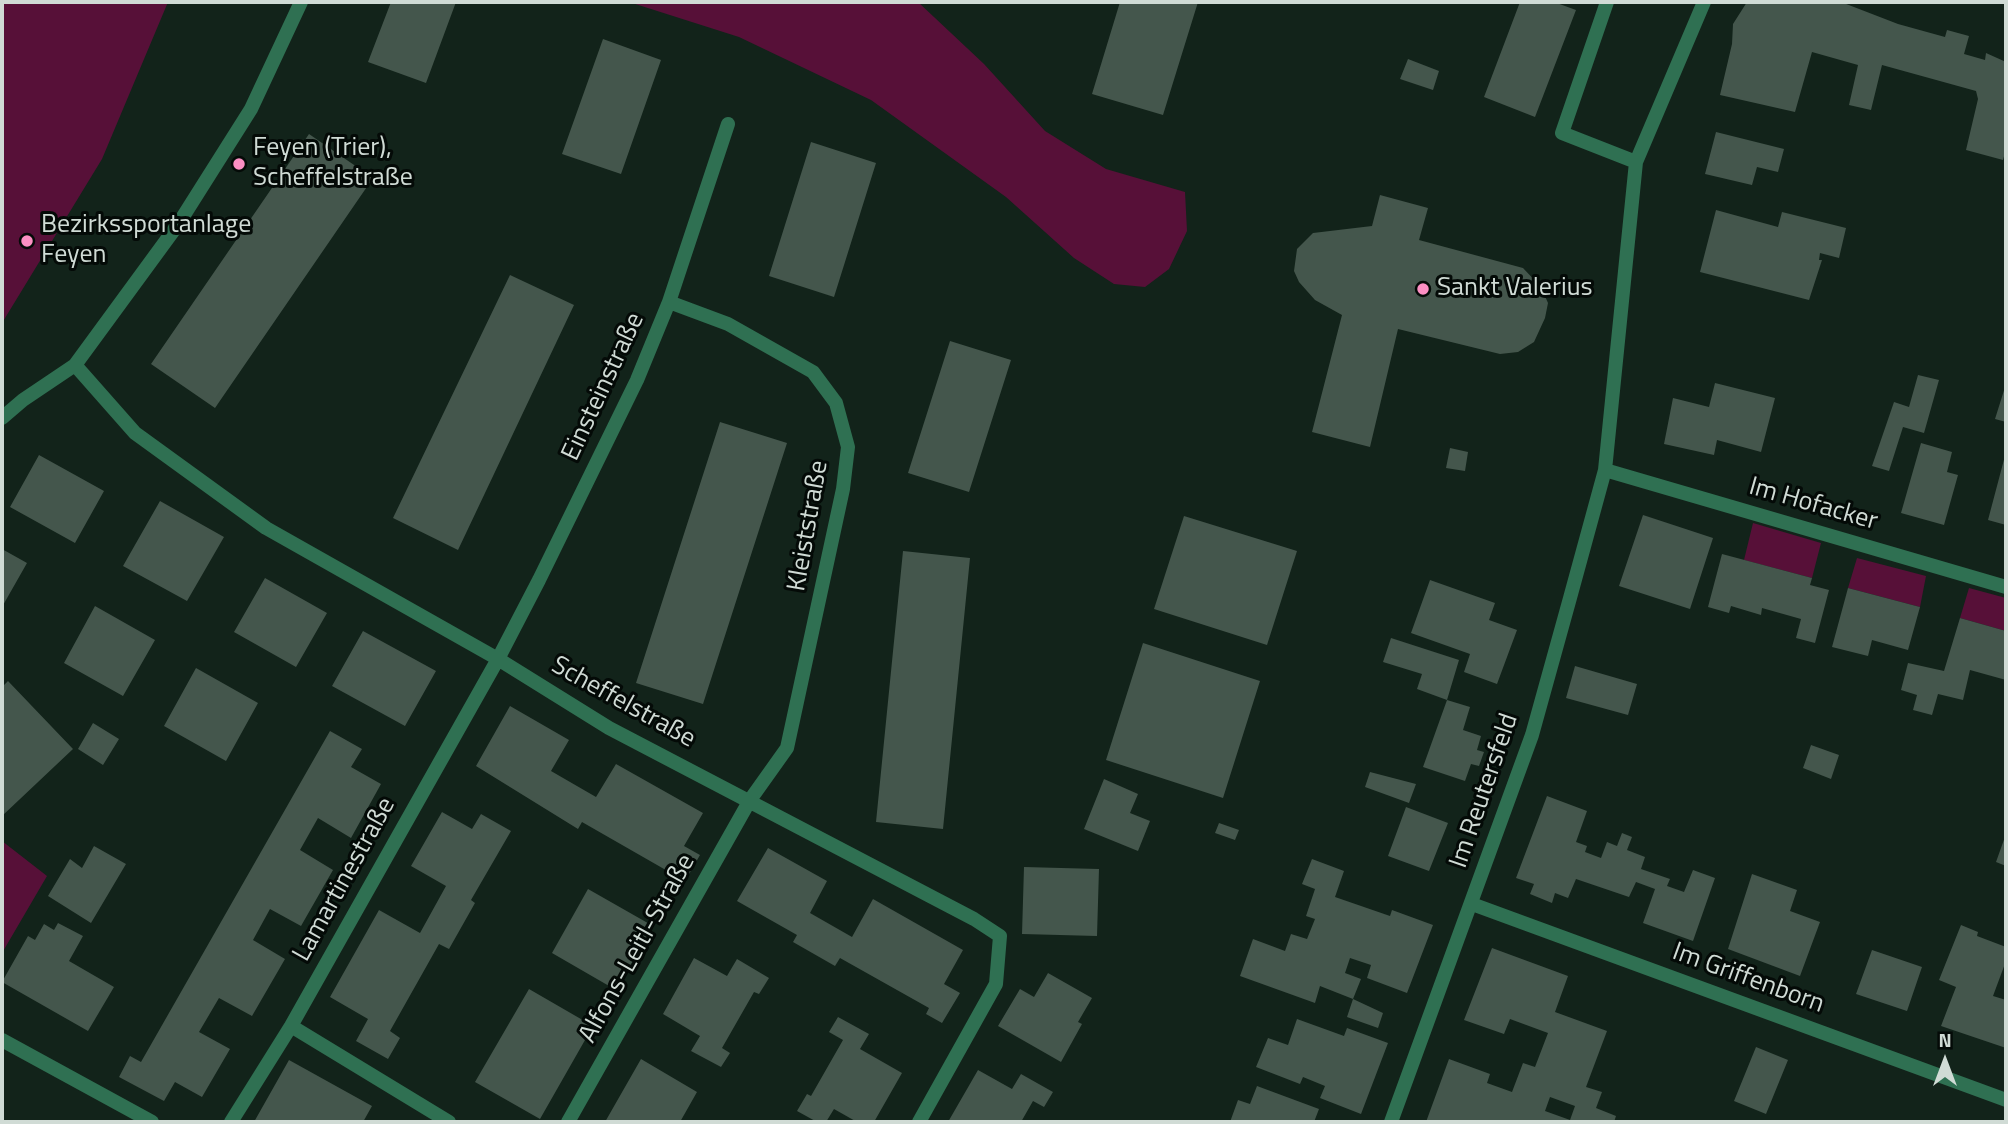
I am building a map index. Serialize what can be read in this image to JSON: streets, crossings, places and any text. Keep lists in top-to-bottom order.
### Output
{
  "streets": {
    "street": [
      "Einsteinstraße",
      "Im Hofacker",
      "Kleiststraße",
      "Scheffelstraße",
      "Im Reutersfeld",
      "Lamartinestraße",
      "Alfons-Leitl-Straße",
      "Im Griffenborn"
    ]
  },
  "crossings": [
    ["Einsteinstraße", "Kleiststraße"],
    ["Einsteinstraße", "Scheffelstraße"],
    ["Einsteinstraße", "Lamartinestraße"],
    ["Im Hofacker", "Im Reutersfeld"],
    ["Kleiststraße", "Scheffelstraße"],
    ["Kleiststraße", "Alfons-Leitl-Straße"],
    ["Scheffelstraße", "Lamartinestraße"],
    ["Scheffelstraße", "Alfons-Leitl-Straße"],
    ["Im Reutersfeld", "Im Griffenborn"]
  ],
  "places": ["Feyen (Trier), Scheffelstraße", "Bezirkssportanlage Feyen", "Sankt Valerius"],
  "north": "top"
}
